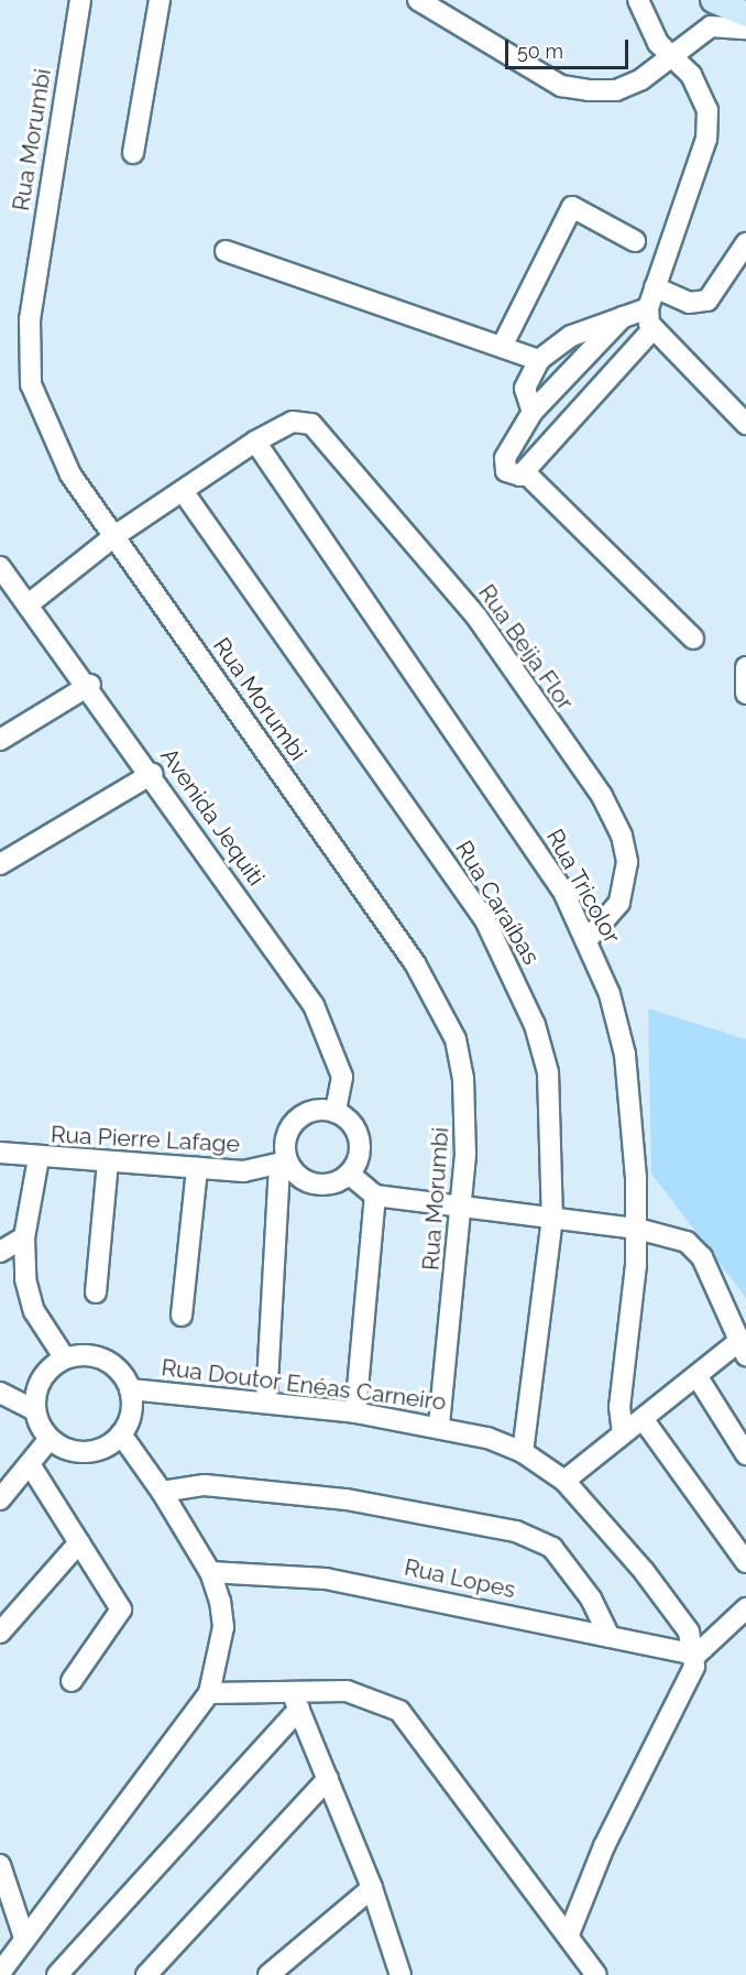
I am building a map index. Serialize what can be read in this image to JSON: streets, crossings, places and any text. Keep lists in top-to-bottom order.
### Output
{
  "streets": {
    "street": [
      "Rua Morumbi",
      "Rua Beija Flor",
      "Avenida Jequiti",
      "Rua Tricolor",
      "Rua Caraíbas",
      "Rua Pierre Lafage",
      "Rua Doutor Enéas Carneiro",
      "Rua Lopes"
    ]
  },
  "crossings": [
    ["Rua Morumbi", "Rua Doutor Enéas Carneiro"],
    ["Rua Beija Flor", "Rua Tricolor"],
    ["Avenida Jequiti", "Rua Pierre Lafage"],
    ["Rua Caraíbas", "Rua Doutor Enéas Carneiro"],
    ["Rua Doutor Enéas Carneiro", "Rua Lopes"]
  ],
  "scale_bar": "50 m"
}
